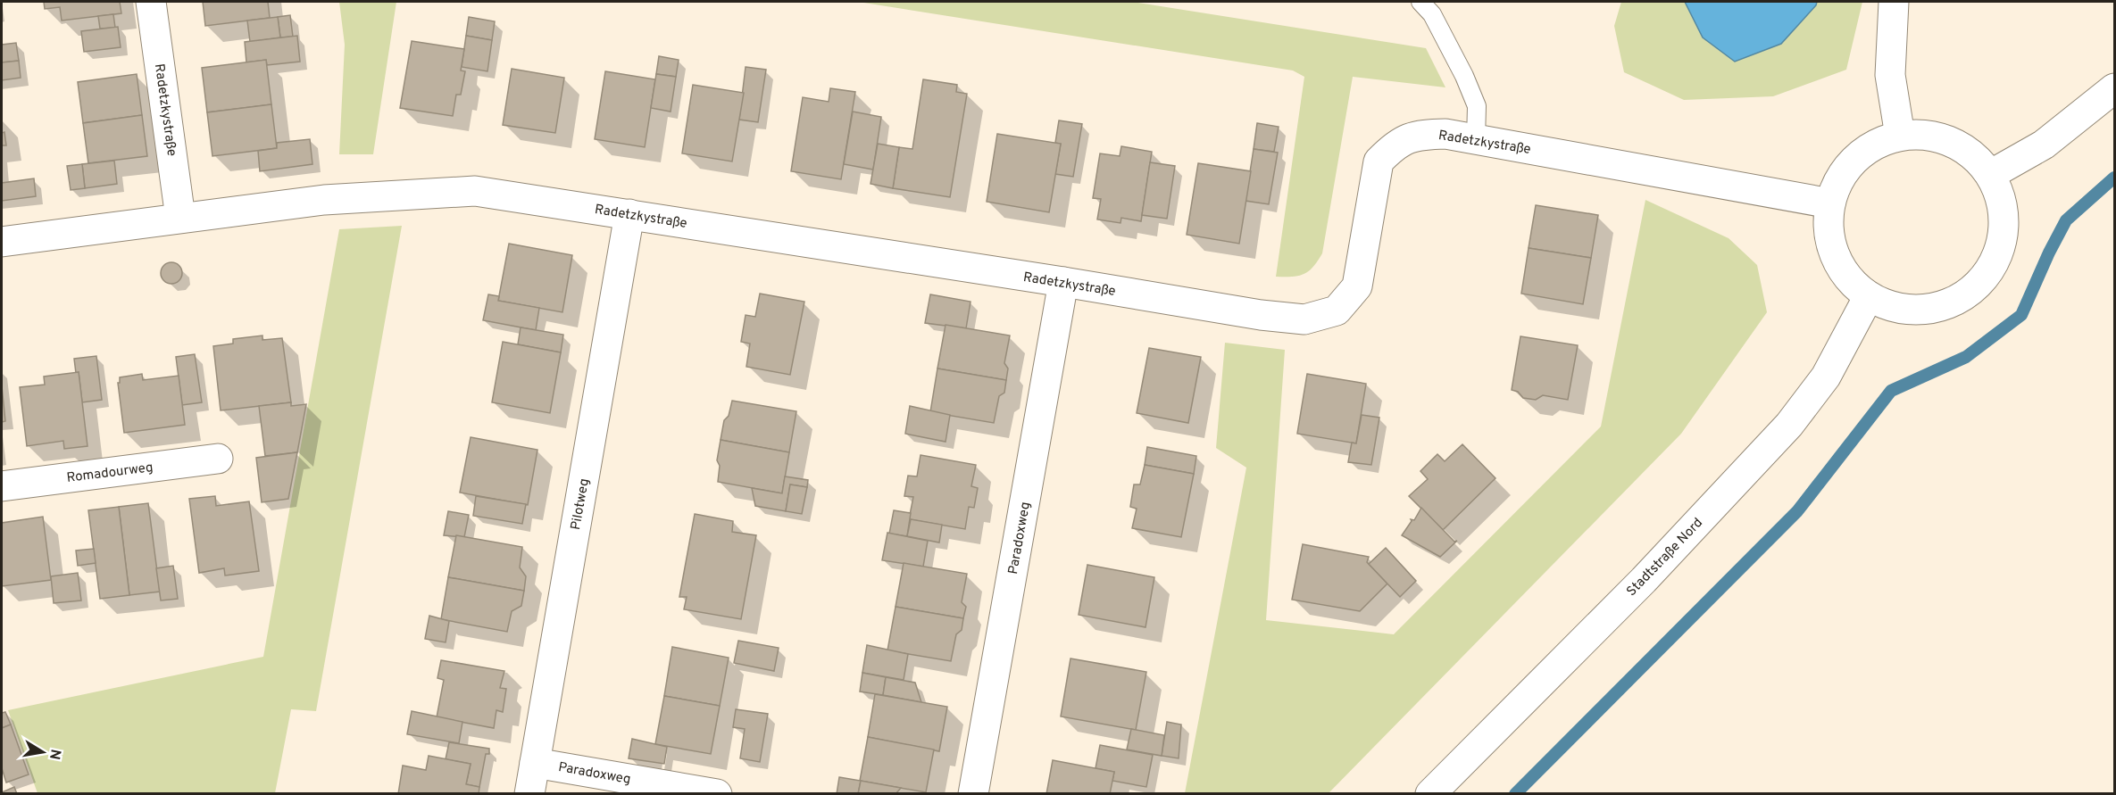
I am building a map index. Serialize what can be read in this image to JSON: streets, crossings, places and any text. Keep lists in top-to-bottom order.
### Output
{
  "streets": {
    "street": [
      "Radetzkystraße",
      "Romadourweg",
      "Pilotweg",
      "Paradoxweg",
      "Stadtstraße Nord"
    ]
  },
  "crossings": [
    ["Radetzkystraße", "Pilotweg"],
    ["Radetzkystraße", "Paradoxweg"],
    ["Radetzkystraße", "Stadtstraße Nord"],
    ["Pilotweg", "Paradoxweg"]
  ],
  "north": "right"
}
